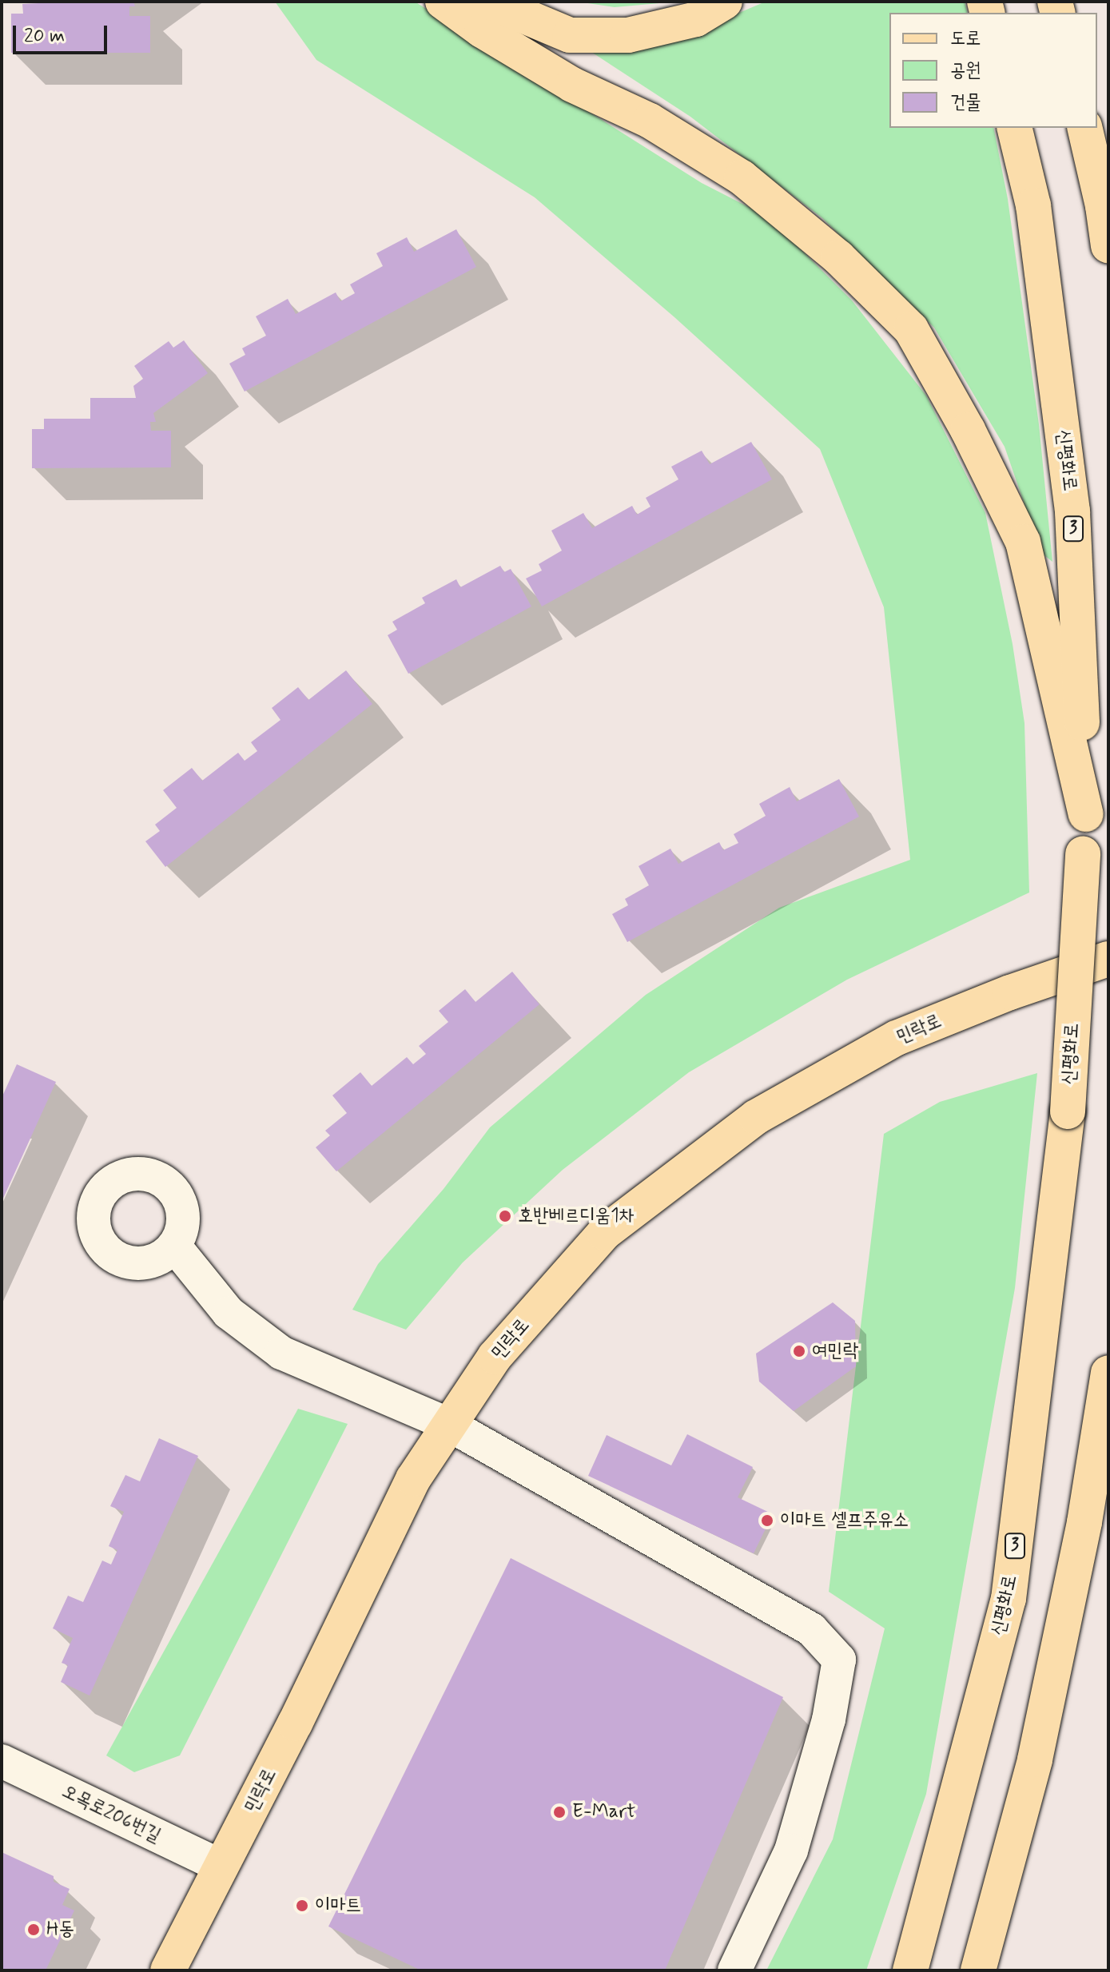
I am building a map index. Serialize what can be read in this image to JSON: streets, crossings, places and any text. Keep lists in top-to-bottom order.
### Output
{
  "streets": {
    "main road": ["신평화로", "3", "민락로"],
    "street": ["오목로206번길"]
  },
  "crossings": [
    ["민락로", "오목로206번길"]
  ],
  "places": [
    "호반베르디움1차",
    "여민락",
    "이마트 셀프주유소",
    "E-Mart",
    "이마트",
    "H동"
  ],
  "legend": ["도로", "공원", "건물"],
  "scale_bar": "20 m"
}
